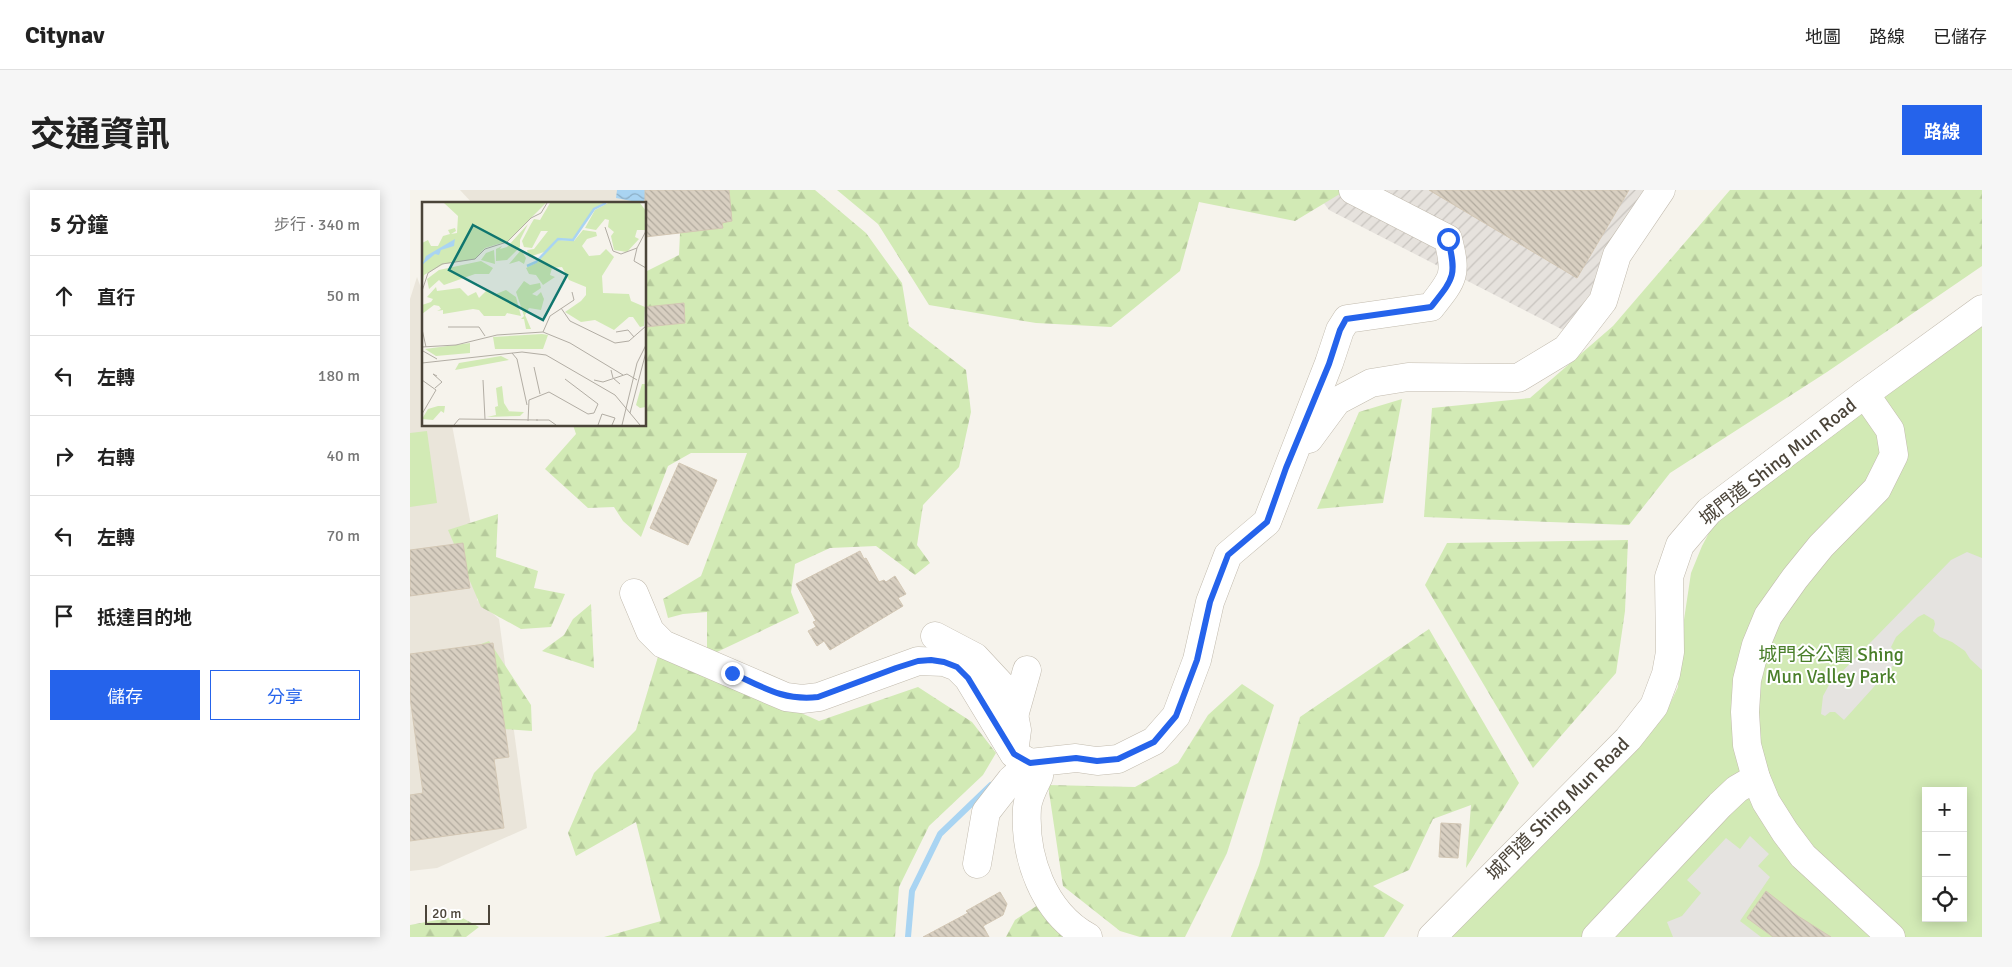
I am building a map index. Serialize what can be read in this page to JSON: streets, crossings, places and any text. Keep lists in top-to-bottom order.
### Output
{
  "streets": {
    "street": ["城門道 Shing Mun Road"]
  },
  "parks": ["城門谷公園 Shing Mun Valley Park"],
  "scale_bar": "20 m",
  "page": {
    "header": "Citynav",
    "nav": ["地圖", "路線", "已儲存"],
    "title": "交通資訊",
    "buttons": [
      "路線",
      ["儲存", "分享"]
    ],
    "heading": ["5 分鐘", "步行 · 340 m"],
    "list": [
      ["直行", "50 m"],
      ["左轉", "180 m"],
      ["右轉", "40 m"],
      ["左轉", "70 m"],
      "抵達目的地"
    ],
    "map_buttons": ["+", "−"],
    "scale": "20 m"
  }
}
